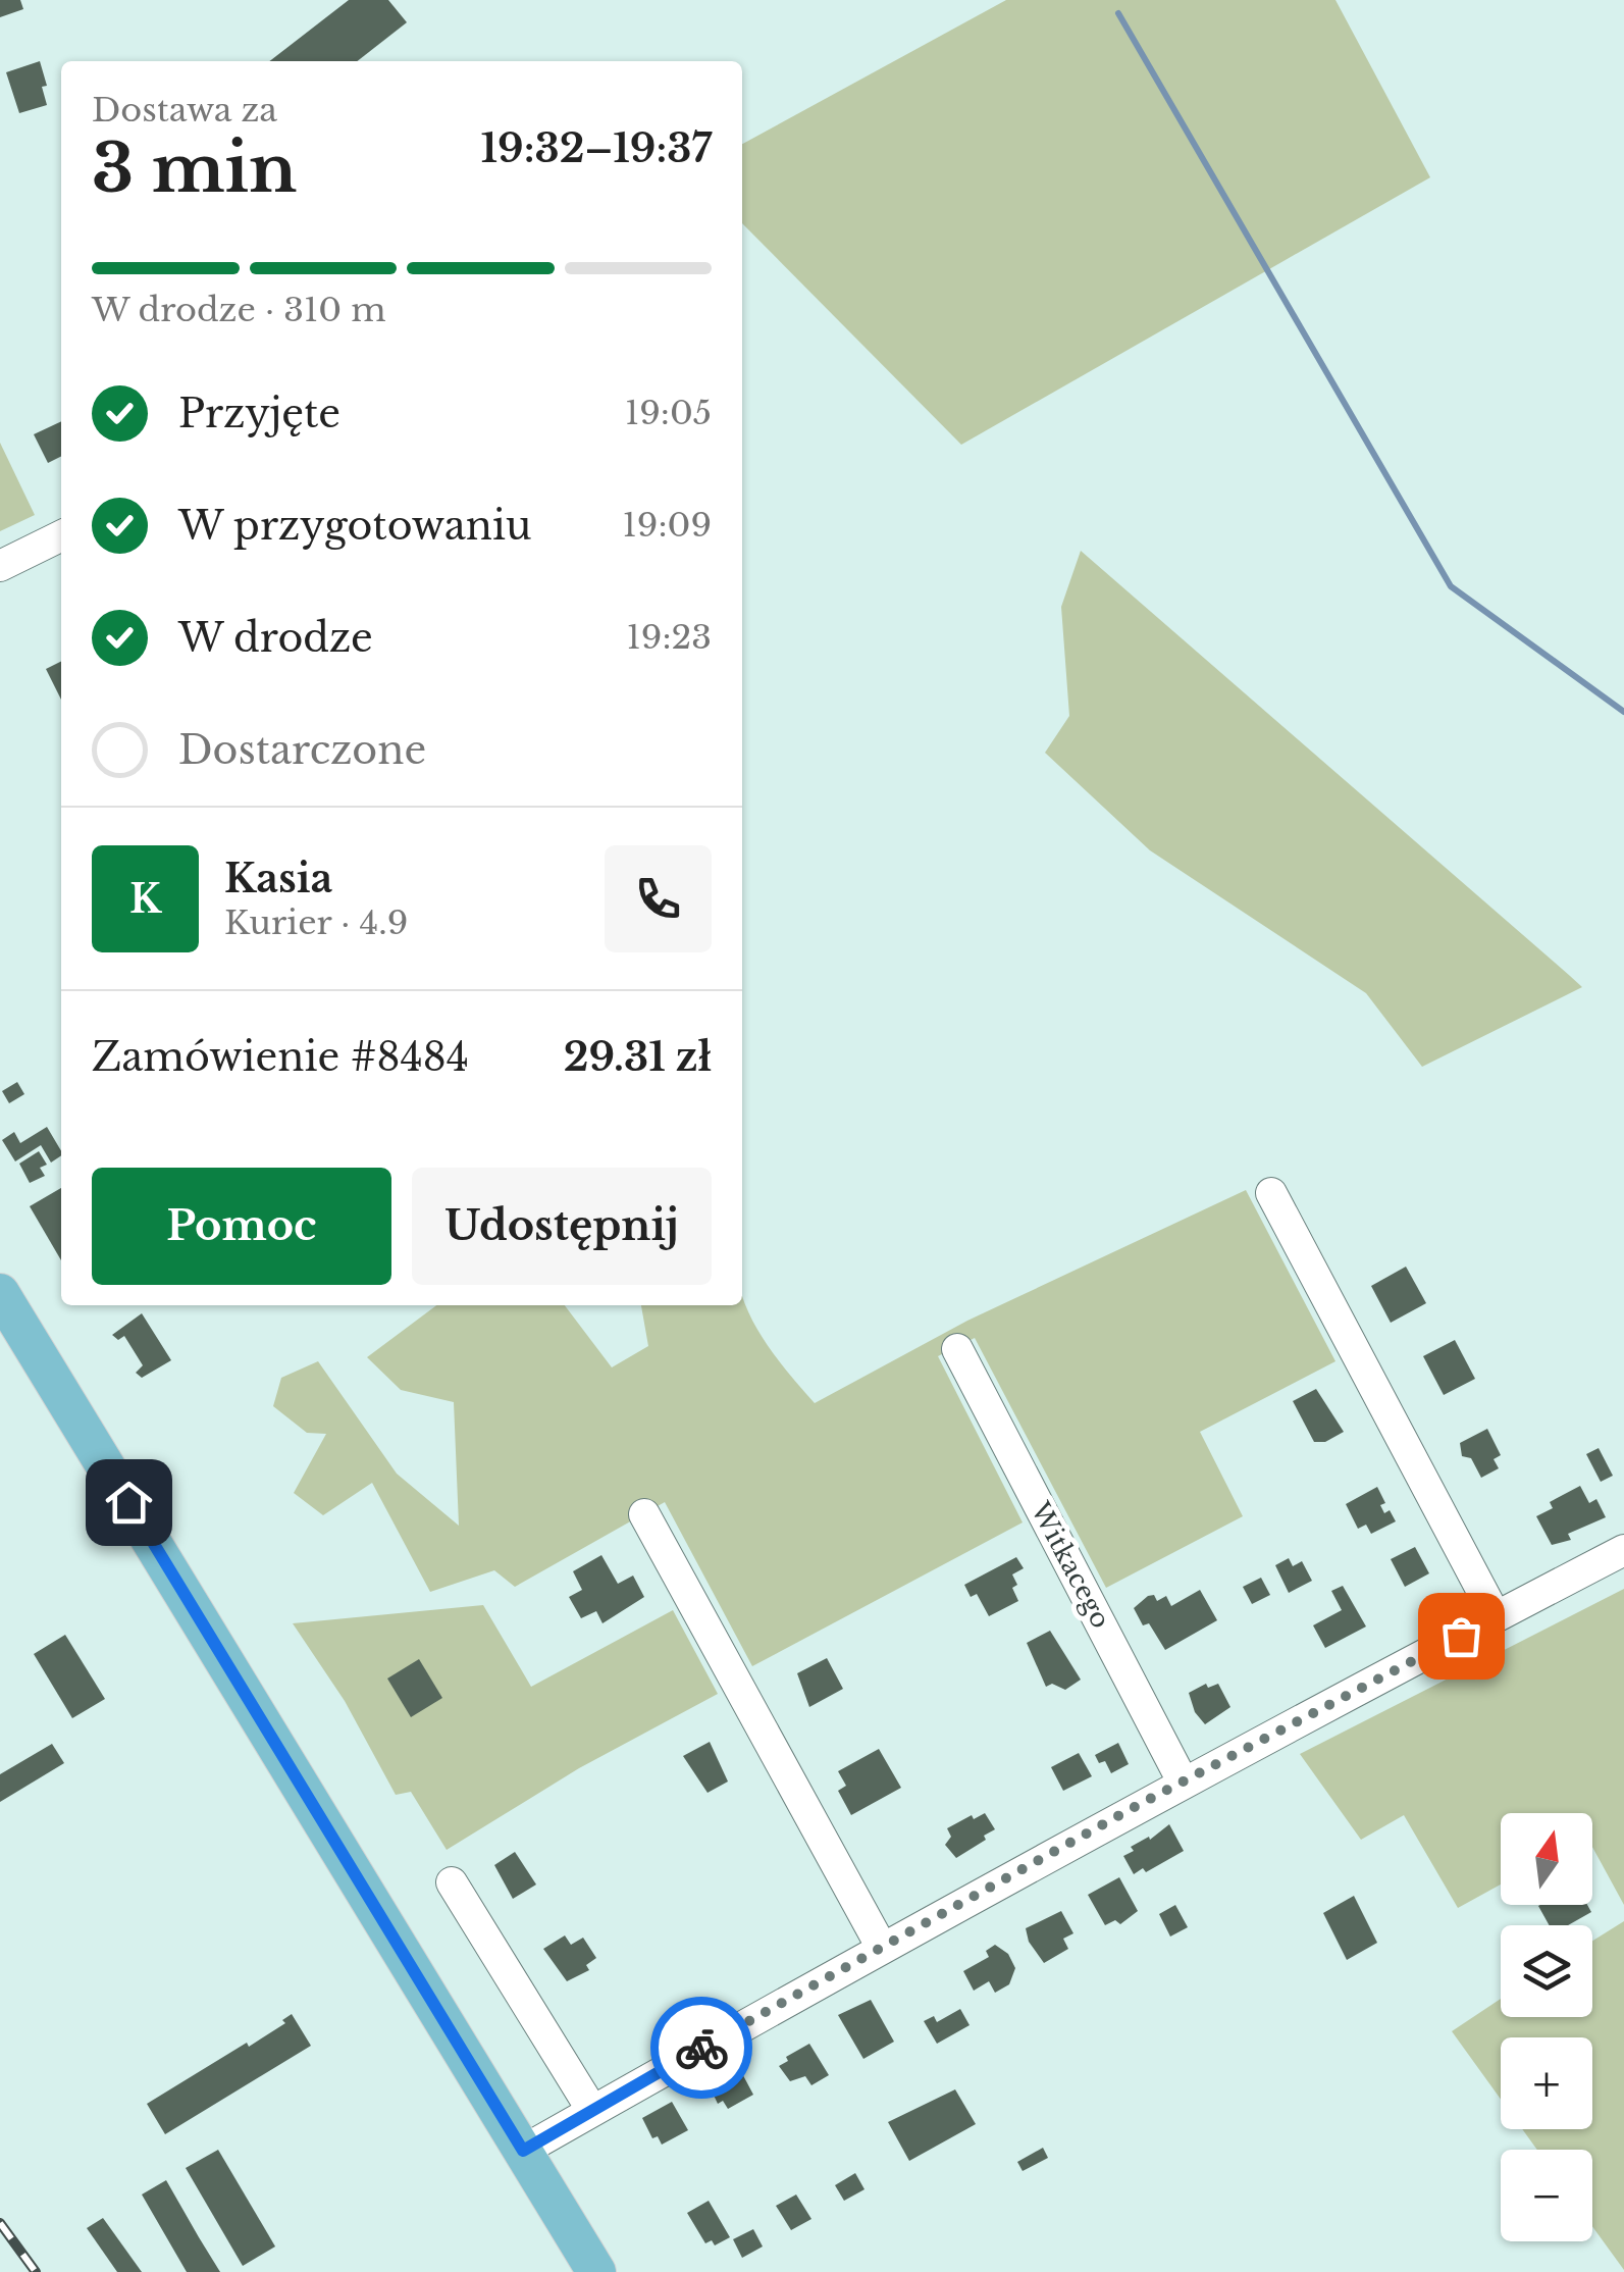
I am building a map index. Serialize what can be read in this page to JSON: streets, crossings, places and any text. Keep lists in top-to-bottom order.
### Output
{
  "streets": {
    "street": ["Witkacego"]
  },
  "north": "top",
  "page": {
    "heading": ["3 min", "Dostawa za", "19:32–19:37"],
    "panel": [
      "Kasia",
      "Kurier · 4.9",
      "Zamówienie #8484",
      "29.31 zł"
    ],
    "bar": "W drodze · 310 m",
    "list": [
      ["Przyjęte", "19:05"],
      ["W przygotowaniu", "19:09"],
      ["W drodze", "19:23"],
      "Dostarczone"
    ],
    "round": "K",
    "buttons": ["Pomoc", "Udostępnij"],
    "map_buttons": ["+", "−"]
  }
}
